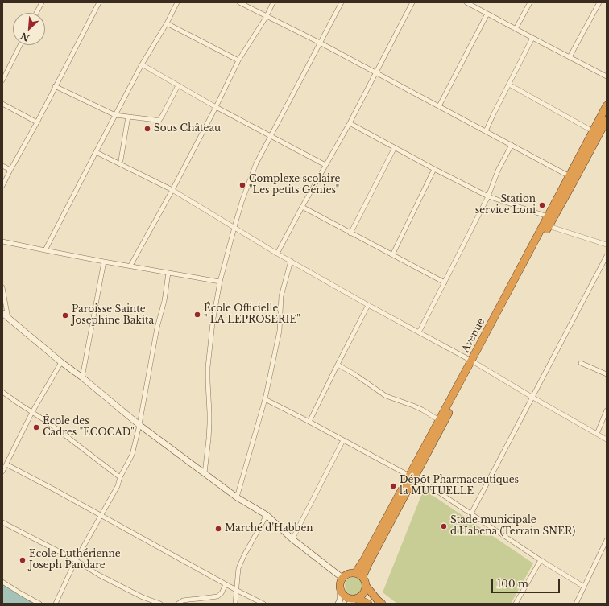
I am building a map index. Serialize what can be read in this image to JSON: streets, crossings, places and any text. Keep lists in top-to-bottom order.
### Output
{
  "streets": {
    "highway": ["Avenue"]
  },
  "places": [
    "Sous Château",
    "Complexe scolaire \"Les petits Génies\"",
    "Station service Loni",
    "École Officielle \" LA LEPROSERIE\"",
    "Paroisse Sainte Josephine Bakita",
    "École des Cadres \"ECOCAD\"",
    "Dépôt Pharmaceutiques la MUTUELLE",
    "Stade municipale d'Habena (Terrain SNER)",
    "Marché d'Habben",
    "Ecole Luthérienne Joseph Pandare"
  ],
  "scale_bar": "100 m",
  "north": "bottom left"
}
